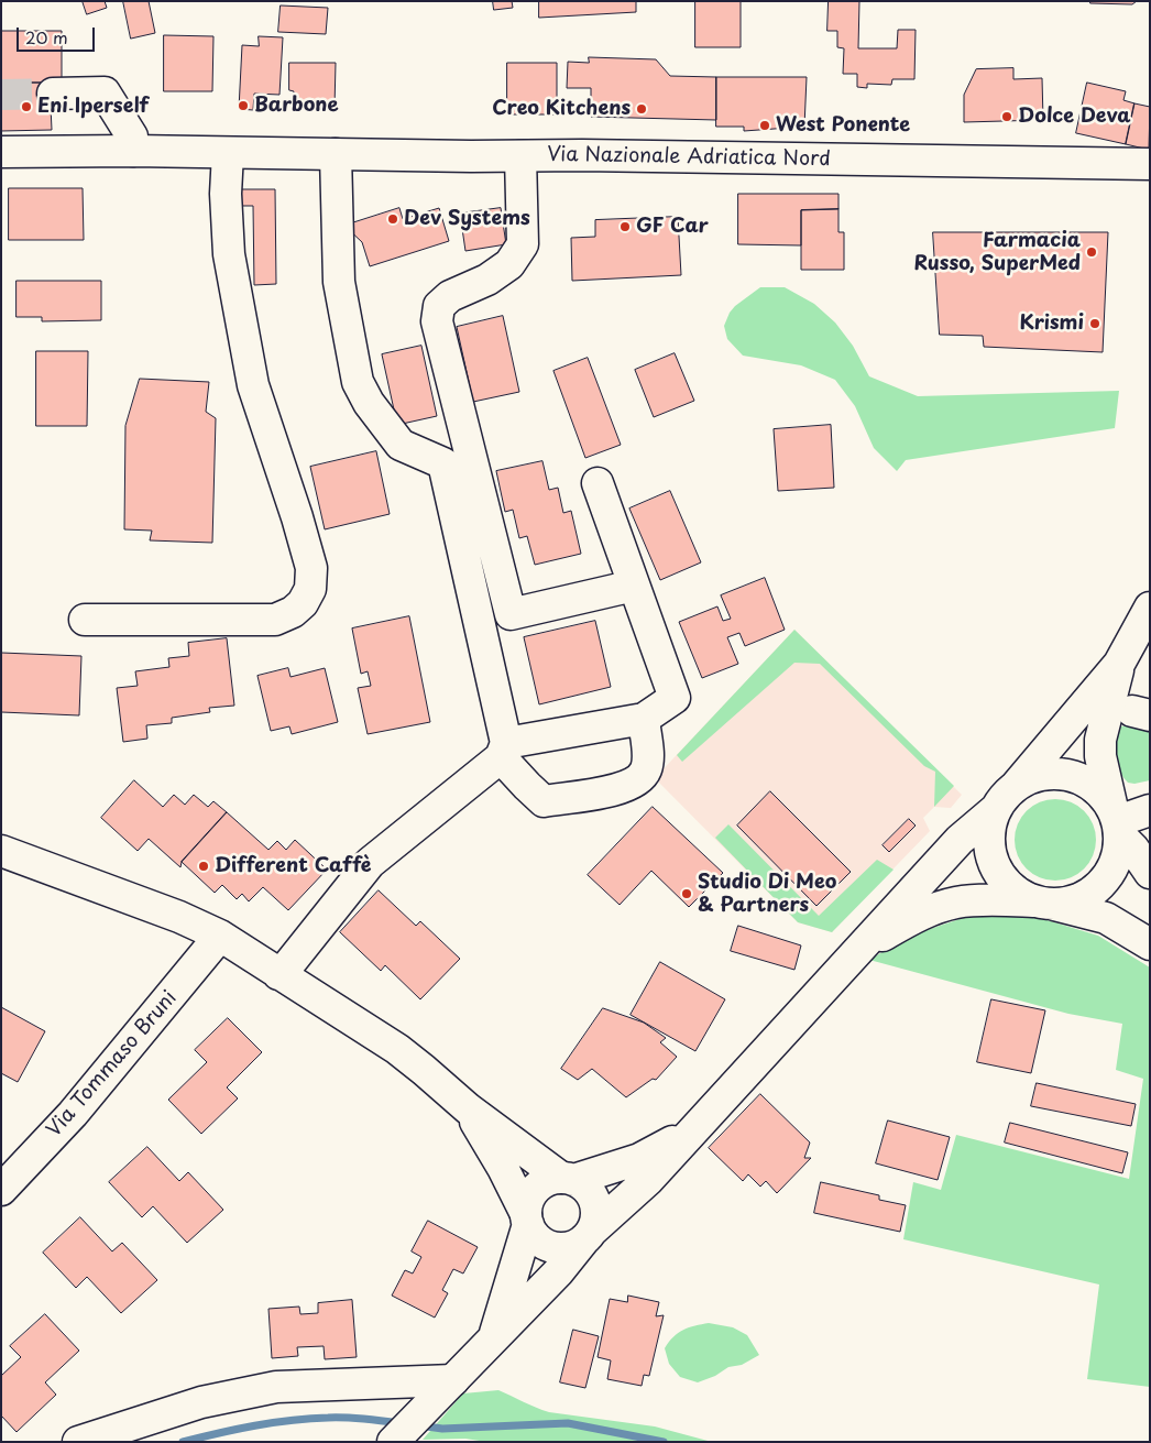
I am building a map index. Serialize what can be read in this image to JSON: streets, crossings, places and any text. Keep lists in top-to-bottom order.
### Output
{
  "streets": {
    "street": ["Via Nazionale Adriatica Nord", "Via Tommaso Bruni"]
  },
  "places": [
    "Barbone",
    "Eni Iperself",
    "Creo Kitchens",
    "Dolce Deva",
    "West Ponente",
    "Dev Systems",
    "GF Car",
    "Farmacia Russo, SuperMed",
    "Krismi",
    "Different Caffè",
    "Studio Di Meo & Partners"
  ],
  "scale_bar": "20 m"
}
